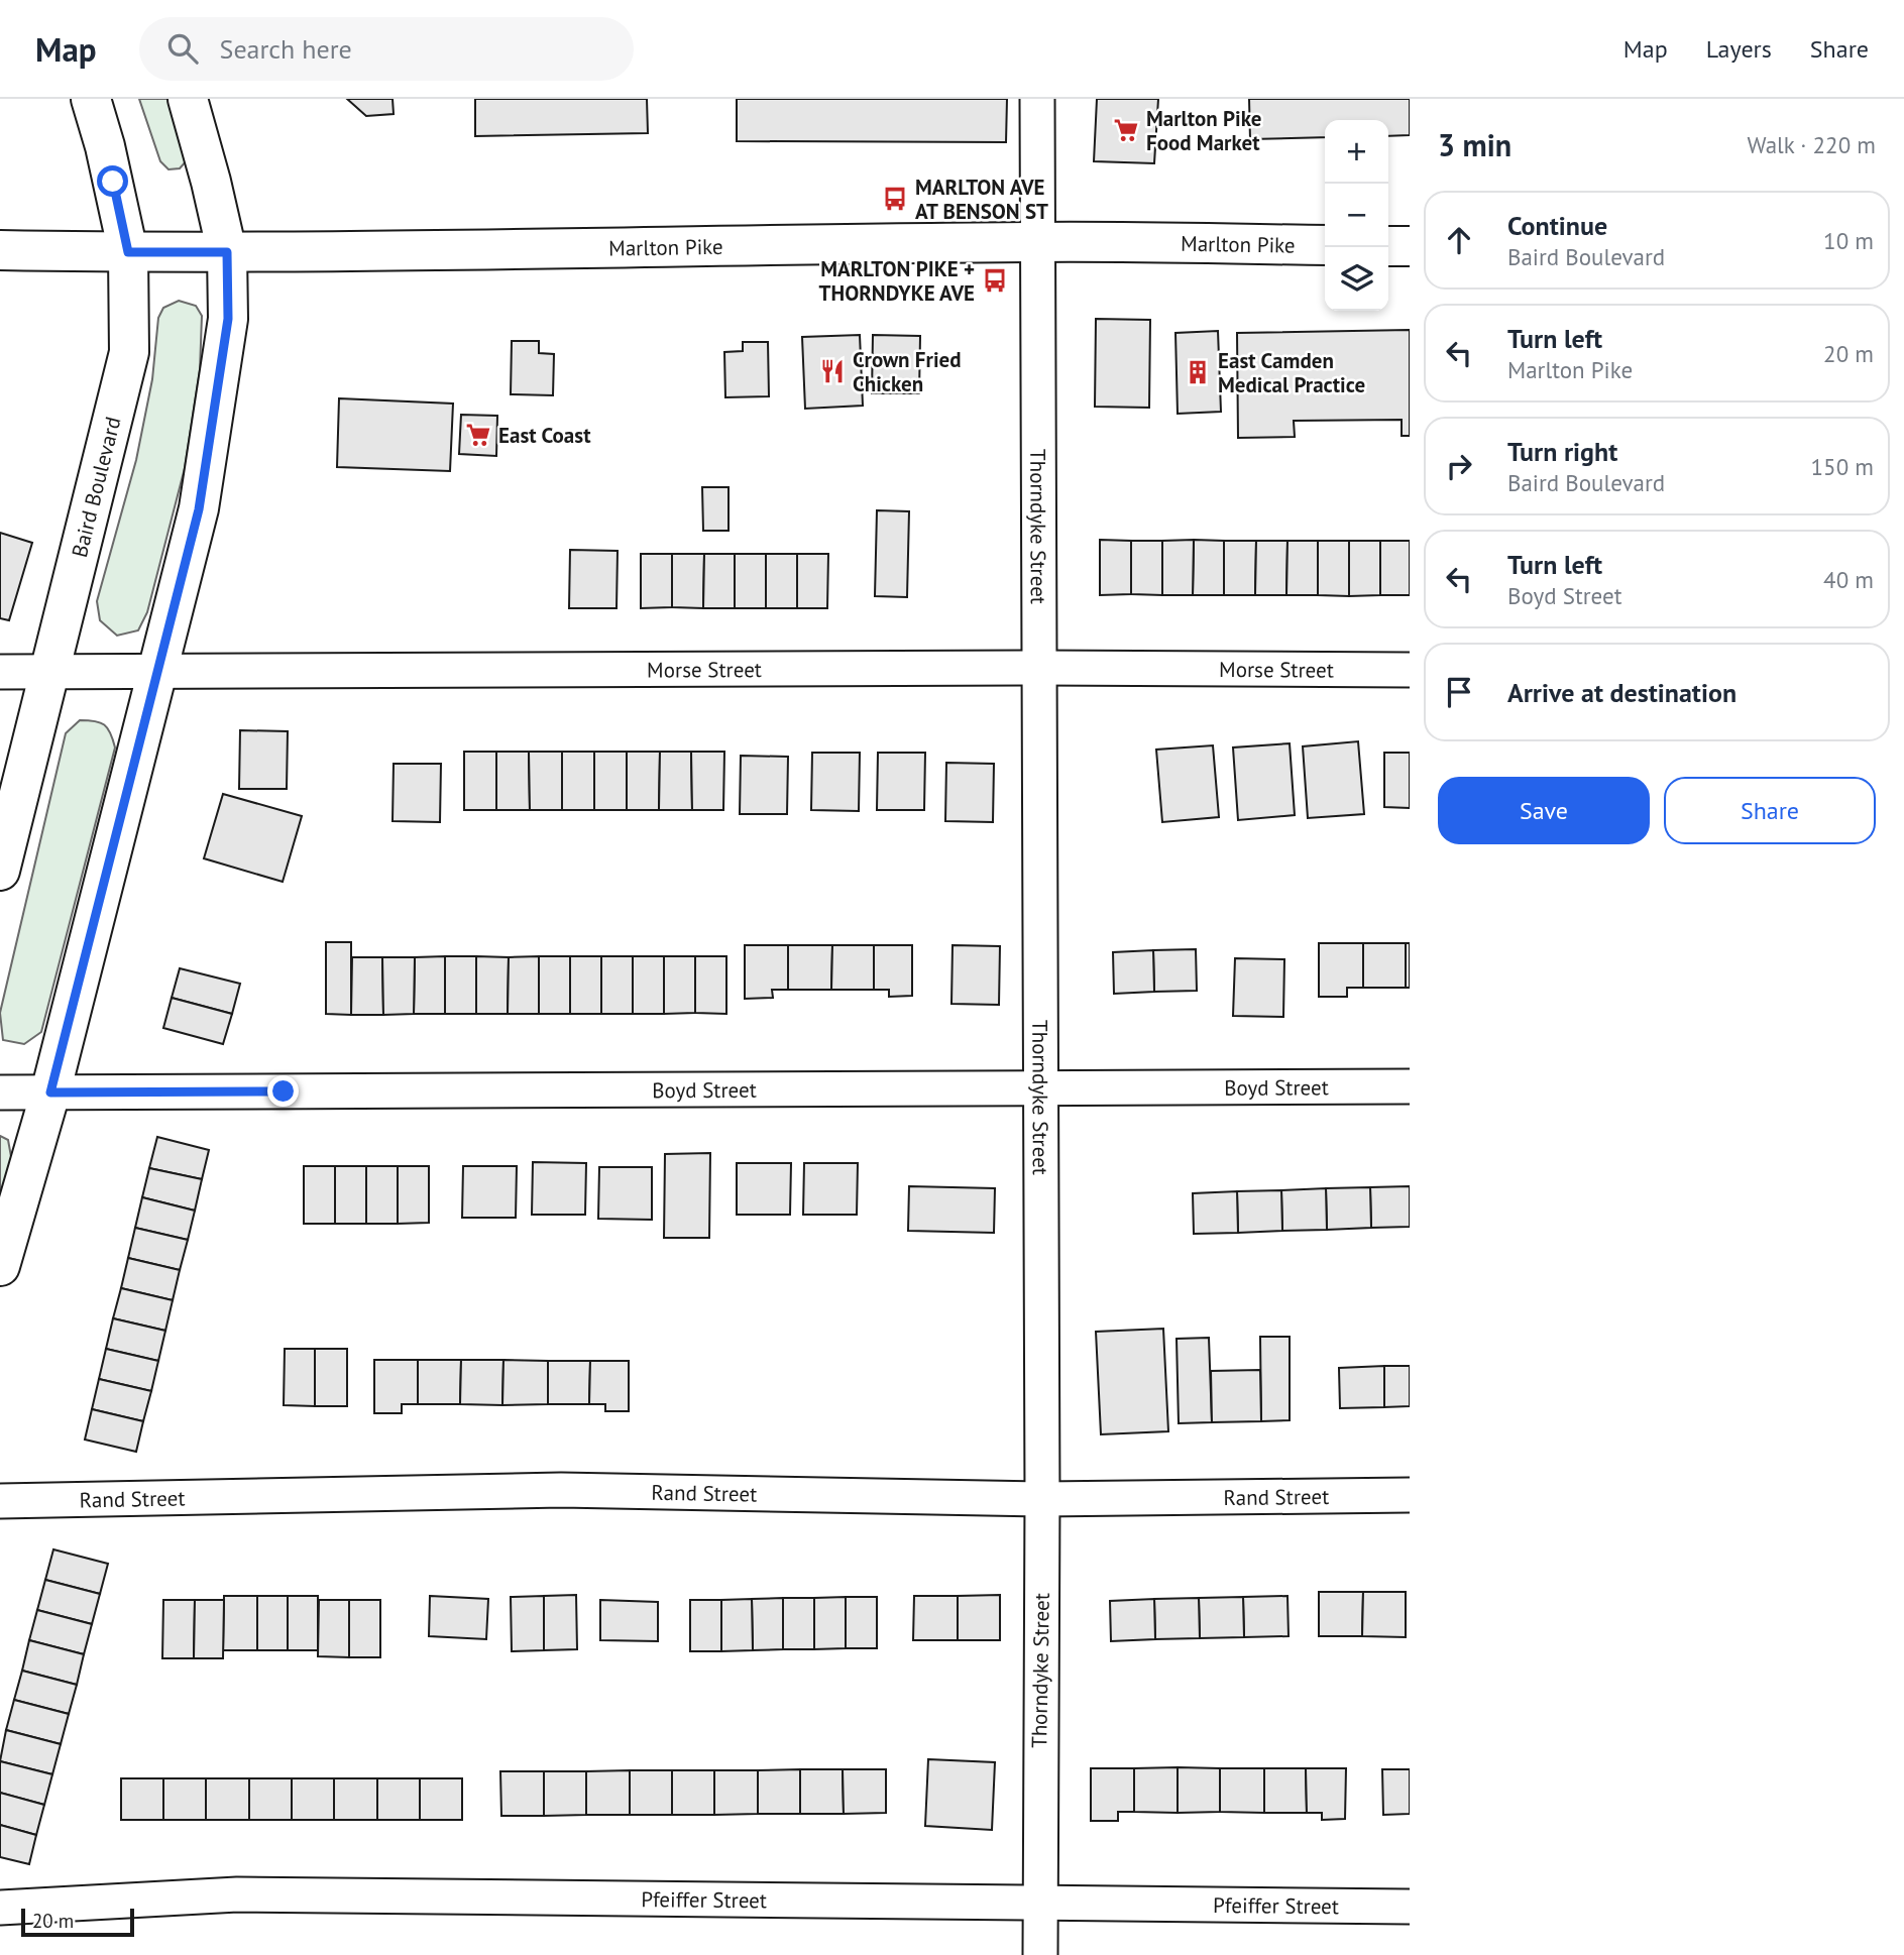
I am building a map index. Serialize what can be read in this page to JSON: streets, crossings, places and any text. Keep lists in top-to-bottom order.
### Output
{
  "streets": {
    "main road": ["Marlton Pike", "Baird Boulevard"],
    "street": [
      "Thorndyke Street",
      "Morse Street",
      "Boyd Street",
      "Rand Street",
      "Pfeiffer Street"
    ]
  },
  "crossings": [
    ["Marlton Pike", "Baird Boulevard"],
    ["Marlton Pike", "Thorndyke Street"],
    ["Baird Boulevard", "Morse Street"],
    ["Thorndyke Street", "Morse Street"],
    ["Thorndyke Street", "Boyd Street"],
    ["Thorndyke Street", "Rand Street"],
    ["Thorndyke Street", "Pfeiffer Street"]
  ],
  "places": {
    "supermarket": ["Marlton Pike Food Market", "East Coast"],
    "bus stop": ["MARLTON AVE AT BENSON ST", "MARLTON PIKE + THORNDYKE AVE"],
    "restaurant": ["Crown Fried Chicken"],
    "building": ["East Camden Medical Practice"]
  },
  "scale_bar": "20 m",
  "page": {
    "header": "Map",
    "search": "Search here",
    "nav": ["Map", "Layers", "Share"],
    "heading": ["3 min", "Walk · 220 m"],
    "map_buttons": ["+", "−"],
    "list": [
      ["Continue", "Baird Boulevard", "10 m"],
      ["Turn left", "Marlton Pike", "20 m"],
      ["Turn right", "Baird Boulevard", "150 m"],
      ["Turn left", "Boyd Street", "40 m"],
      "Arrive at destination"
    ],
    "buttons": ["Save", "Share"],
    "scale": "20 m"
  }
}
